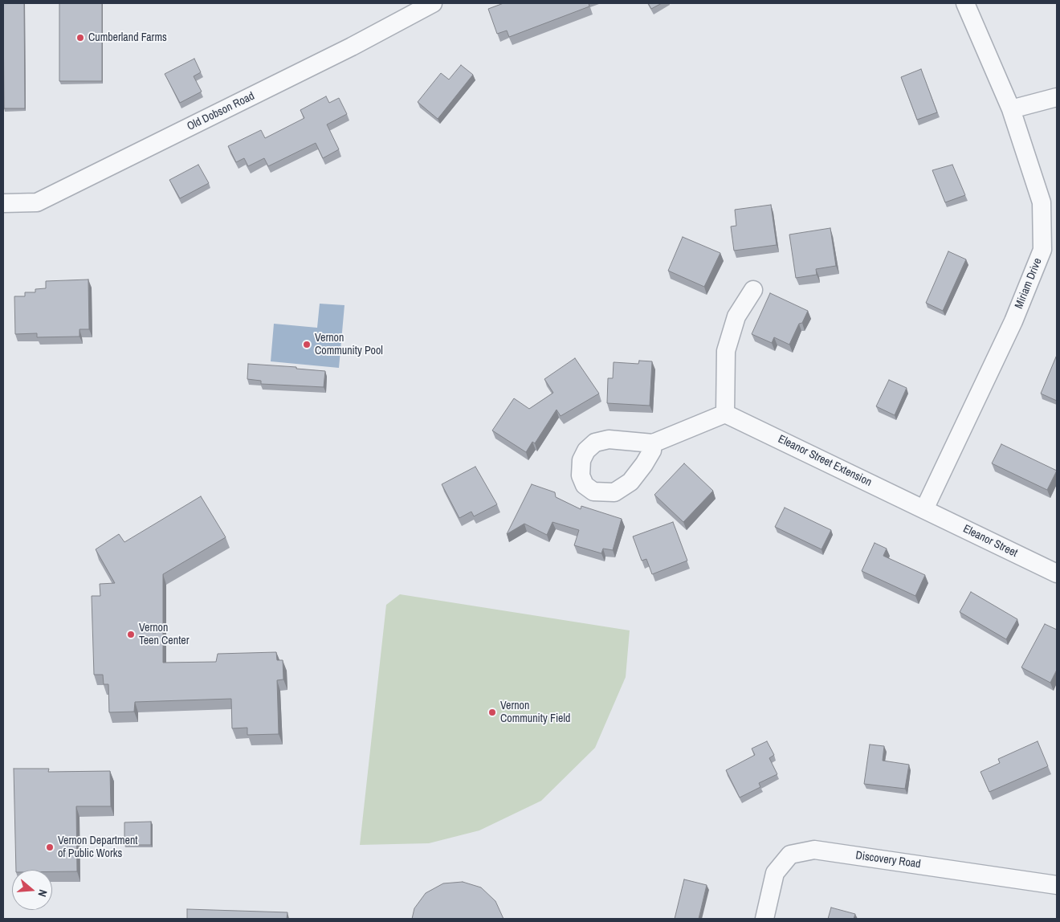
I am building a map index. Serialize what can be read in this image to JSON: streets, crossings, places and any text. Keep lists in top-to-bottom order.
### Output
{
  "streets": {
    "street": [
      "Old Dobson Road",
      "Miriam Drive",
      "Eleanor Street Extension",
      "Eleanor Street",
      "Discovery Road"
    ]
  },
  "crossings": [
    ["Miriam Drive", "Eleanor Street Extension"],
    ["Miriam Drive", "Eleanor Street"],
    ["Eleanor Street Extension", "Eleanor Street"]
  ],
  "places": [
    "Cumberland Farms",
    "Vernon Community Pool",
    "Vernon Teen Center",
    "Vernon Community Field",
    "Vernon Department of Public Works"
  ],
  "north": "right"
}
